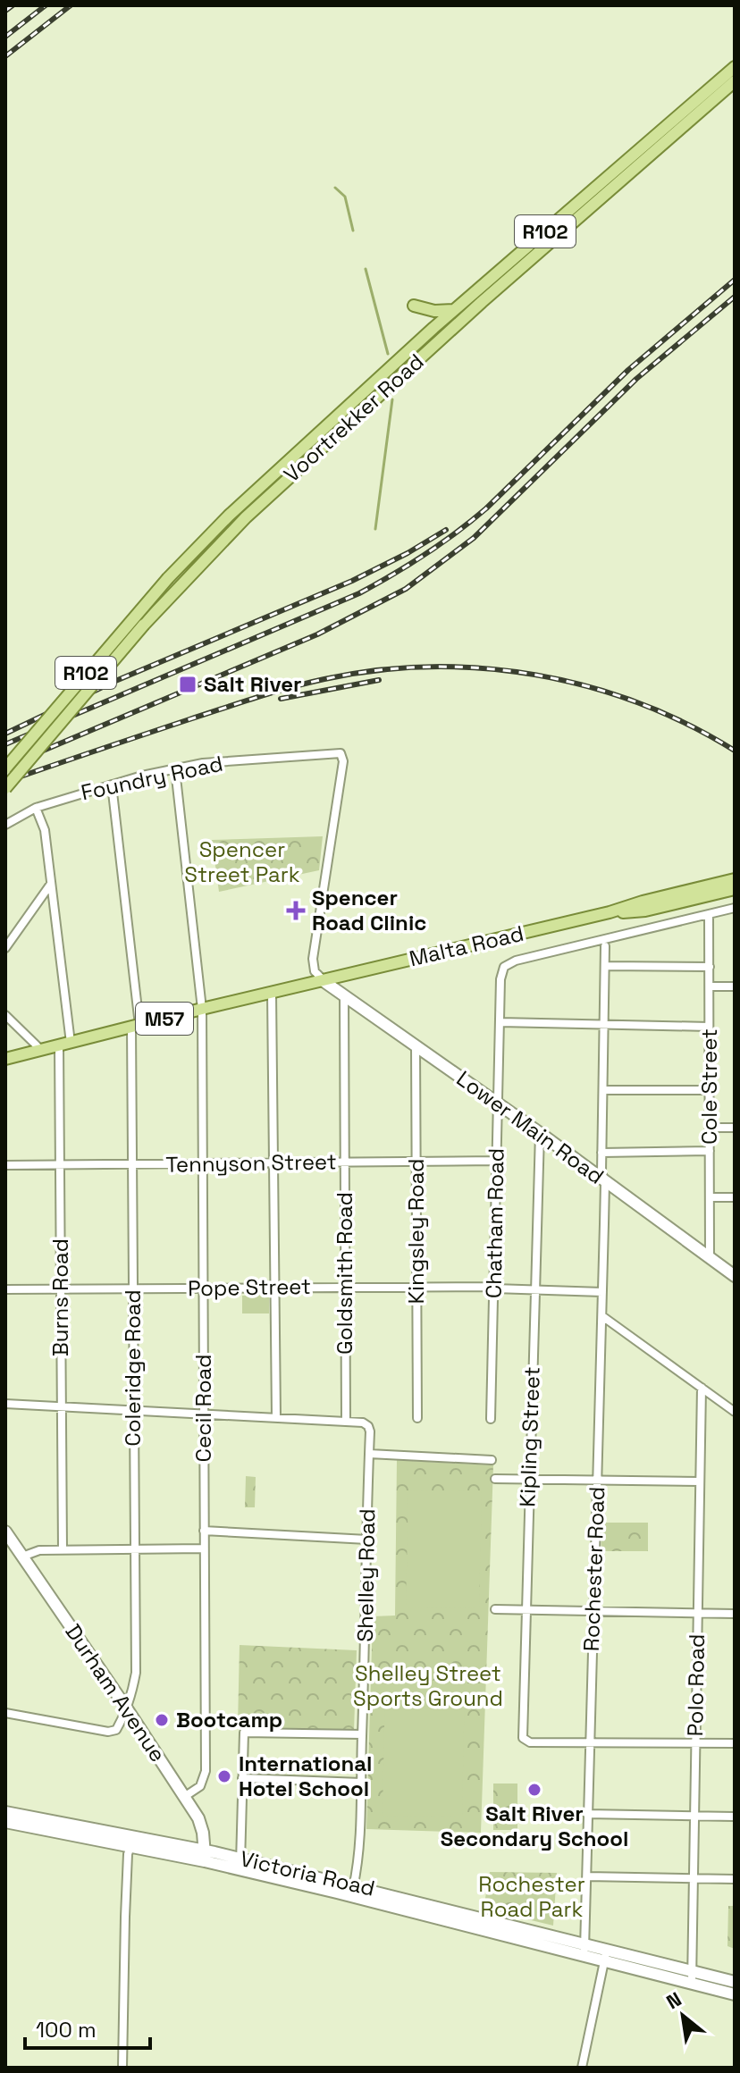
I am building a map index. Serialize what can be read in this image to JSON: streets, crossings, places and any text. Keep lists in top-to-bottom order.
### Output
{
  "streets": {
    "main road": [
      "R102",
      "Voortrekker Road",
      "Malta Road",
      "M57",
      "Lower Main Road",
      "Durham Avenue",
      "Victoria Road"
    ],
    "street": [
      "Foundry Road",
      "Cole Street",
      "Tennyson Street",
      "Chatham Road",
      "Kingsley Road",
      "Goldsmith Road",
      "Pope Street",
      "Burns Road",
      "Coleridge Road",
      "Cecil Road",
      "Kipling Street",
      "Rochester Road",
      "Shelley Road",
      "Polo Road"
    ]
  },
  "crossings": [
    ["Foundry Road", "Malta Road"],
    ["Foundry Road", "M57"],
    ["Foundry Road", "Lower Main Road"],
    ["Foundry Road", "Coleridge Road"],
    ["Foundry Road", "Cecil Road"],
    ["Malta Road", "M57"],
    ["Malta Road", "Lower Main Road"],
    ["M57", "Lower Main Road"],
    ["M57", "Burns Road"],
    ["M57", "Coleridge Road"],
    ["M57", "Cecil Road"],
    ["Cole Street", "Lower Main Road"],
    ["Cole Street", "Chatham Road"],
    ["Lower Main Road", "Chatham Road"],
    ["Lower Main Road", "Kingsley Road"],
    ["Lower Main Road", "Goldsmith Road"],
    ["Lower Main Road", "Kipling Street"],
    ["Lower Main Road", "Rochester Road"],
    ["Tennyson Street", "Chatham Road"],
    ["Tennyson Street", "Kingsley Road"],
    ["Tennyson Street", "Goldsmith Road"],
    ["Tennyson Street", "Burns Road"],
    ["Tennyson Street", "Coleridge Road"],
    ["Tennyson Street", "Cecil Road"],
    ["Chatham Road", "Pope Street"],
    ["Kingsley Road", "Pope Street"],
    ["Goldsmith Road", "Pope Street"],
    ["Goldsmith Road", "Shelley Road"],
    ["Pope Street", "Burns Road"],
    ["Pope Street", "Coleridge Road"],
    ["Pope Street", "Cecil Road"],
    ["Pope Street", "Kipling Street"],
    ["Pope Street", "Rochester Road"],
    ["Coleridge Road", "Durham Avenue"],
    ["Cecil Road", "Durham Avenue"],
    ["Kipling Street", "Rochester Road"],
    ["Rochester Road", "Victoria Road"],
    ["Shelley Road", "Victoria Road"],
    ["Polo Road", "Victoria Road"],
    ["Durham Avenue", "Victoria Road"]
  ],
  "parks": ["Spencer Street Park", "Shelley Street Sports Ground", "Rochester Road Park"],
  "places": {
    "transit": ["Salt River"],
    "health": ["Spencer Road Clinic"],
    "other": ["Bootcamp", "International Hotel School", "Salt River Secondary School"]
  },
  "scale_bar": "100 m",
  "north": "top left"
}
